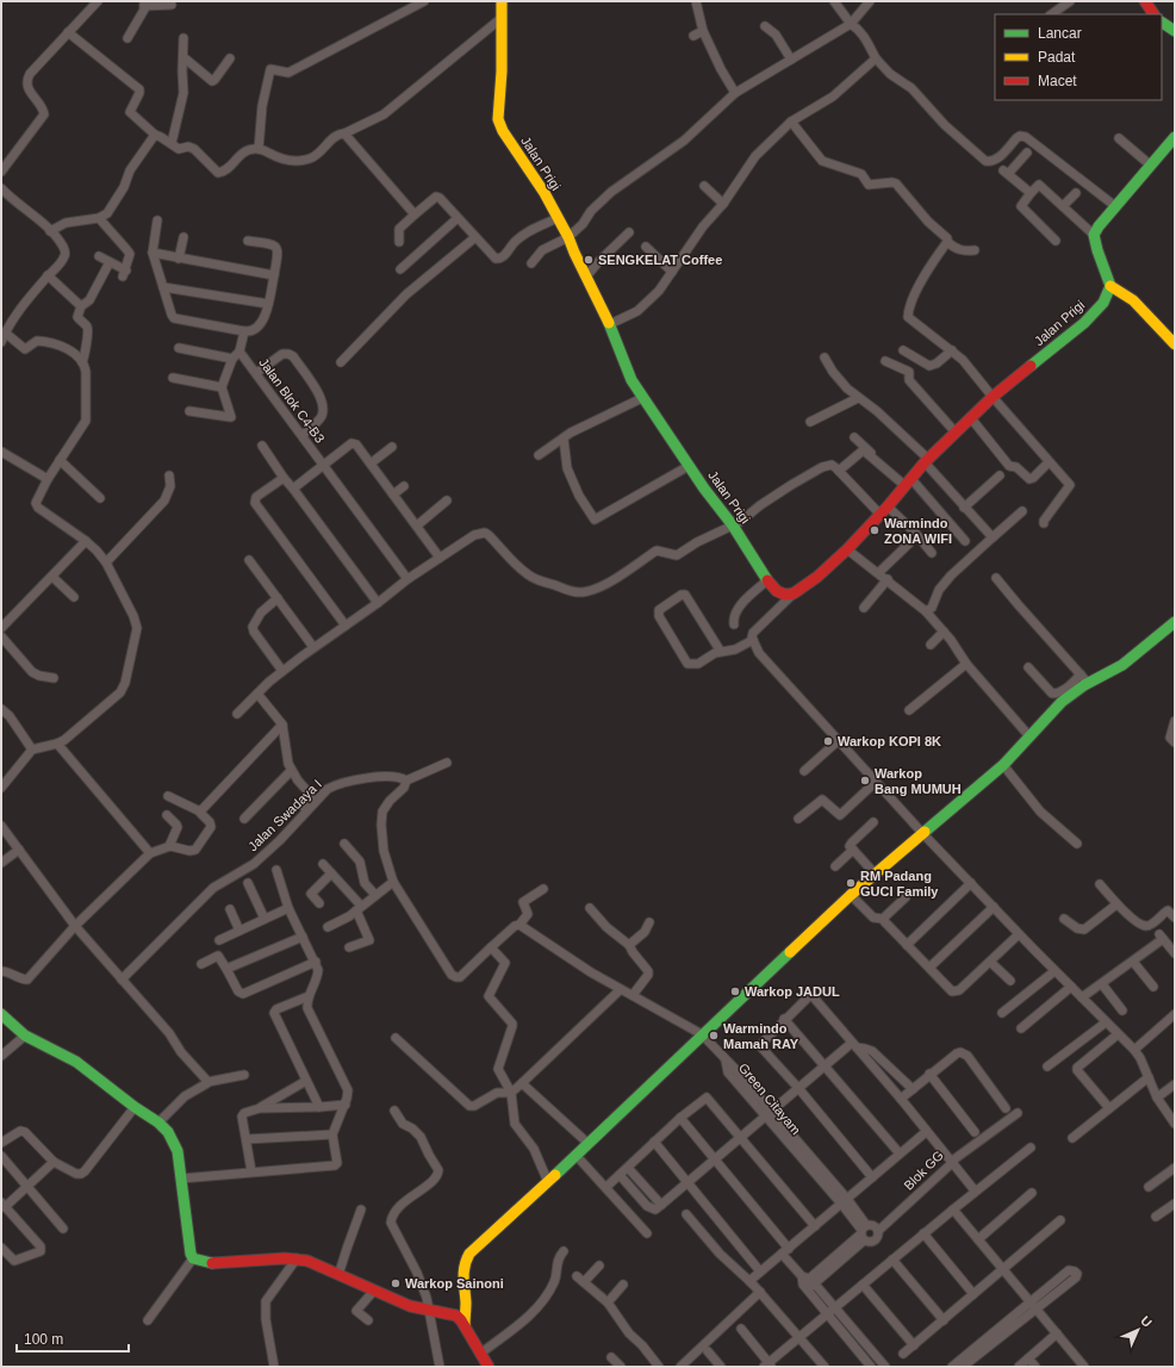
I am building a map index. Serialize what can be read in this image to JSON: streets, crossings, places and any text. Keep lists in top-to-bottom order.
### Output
{
  "streets": {
    "street": [
      "Jalan Prigi",
      "Jalan Blok C4-B3",
      "Jalan Swadaya I",
      "Green Citayam",
      "Blok GG"
    ]
  },
  "crossings": [
    ["Green Citayam", "Blok GG"]
  ],
  "places": [
    "SENGKELAT Coffee",
    "Warmindo ZONA WIFI",
    "Warkop KOPI 8K",
    "Warkop Bang MUMUH",
    "RM Padang GUCI Family",
    "Warkop JADUL",
    "Warmindo Mamah RAY",
    "Warkop Sainoni"
  ],
  "legend": ["Lancar", "Padat", "Macet"],
  "scale_bar": "100 m",
  "north": "top right"
}
